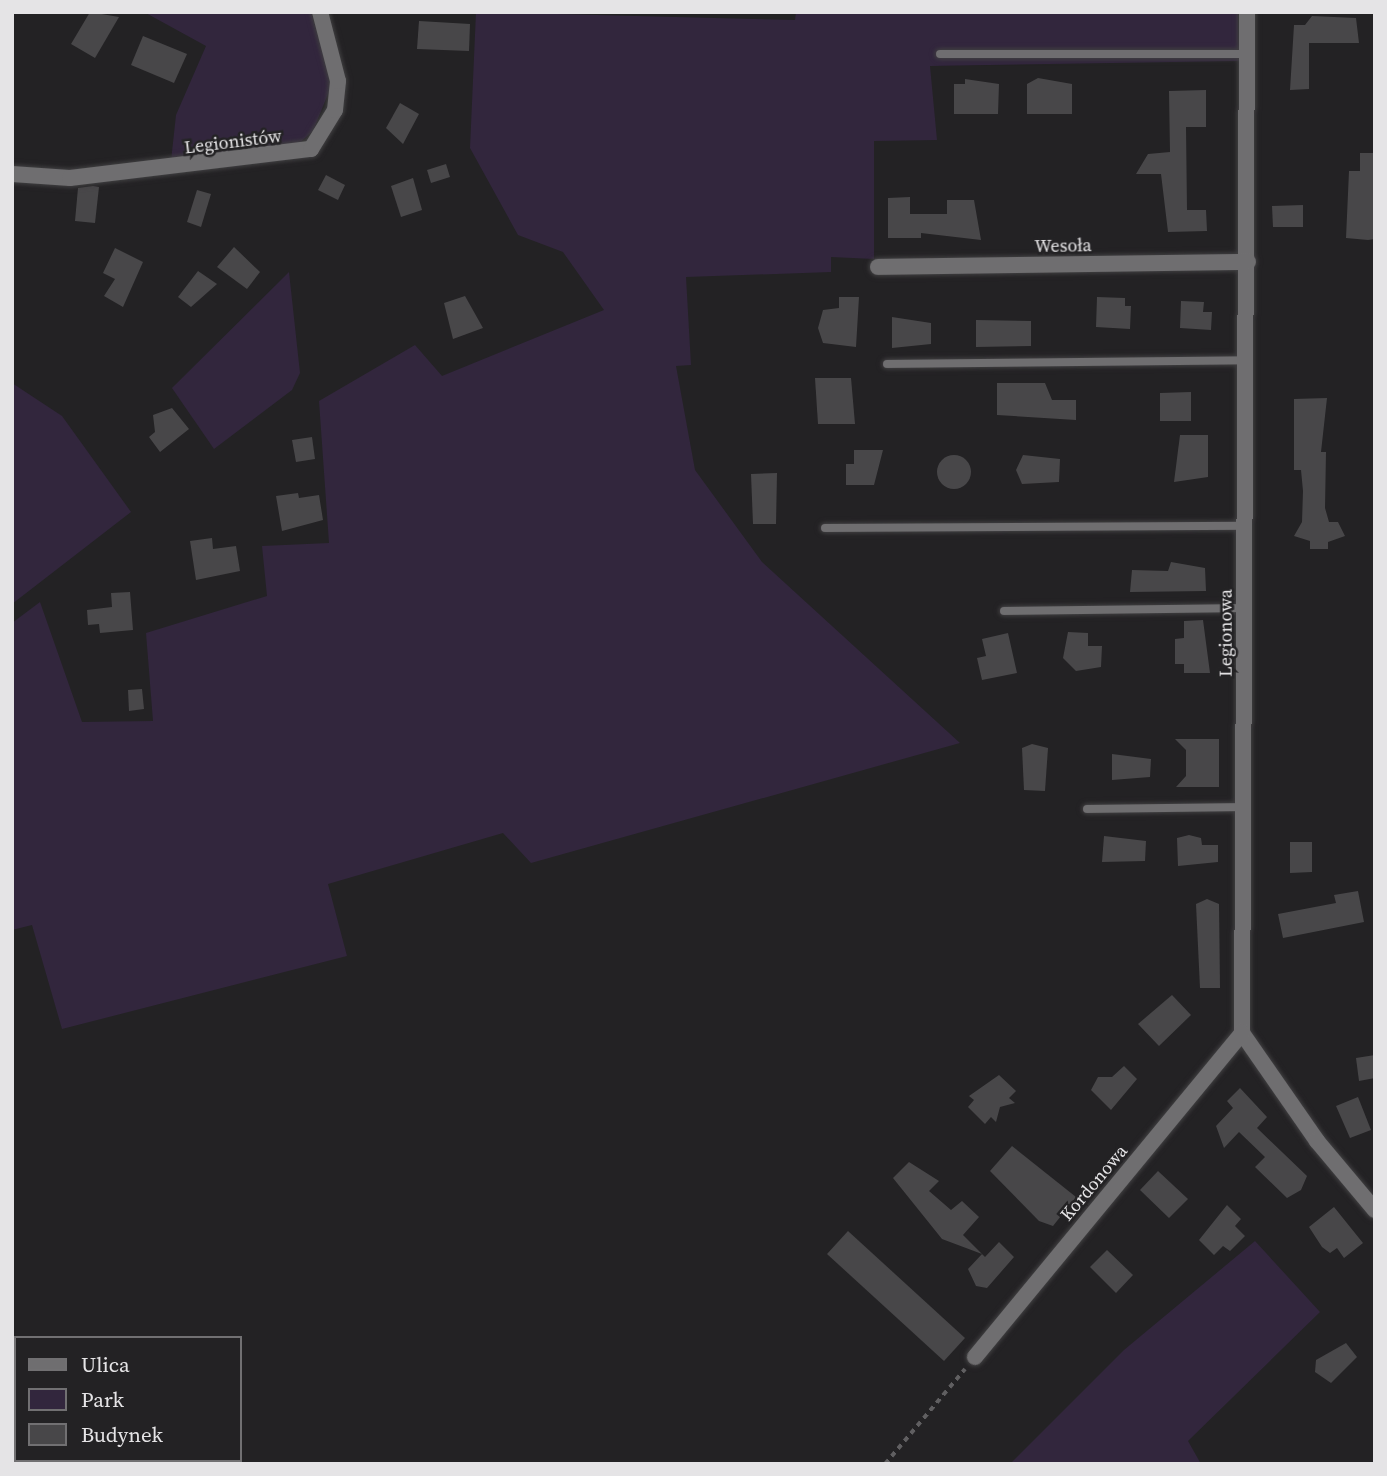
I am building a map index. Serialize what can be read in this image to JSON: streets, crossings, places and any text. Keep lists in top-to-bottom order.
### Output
{
  "streets": {
    "street": [
      "Legionistów",
      "Wesoła",
      "Legionowa",
      "Kordonowa"
    ]
  },
  "crossings": [
    ["Wesoła", "Legionowa"],
    ["Legionowa", "Kordonowa"]
  ],
  "legend": ["Ulica", "Park", "Budynek"]
}
